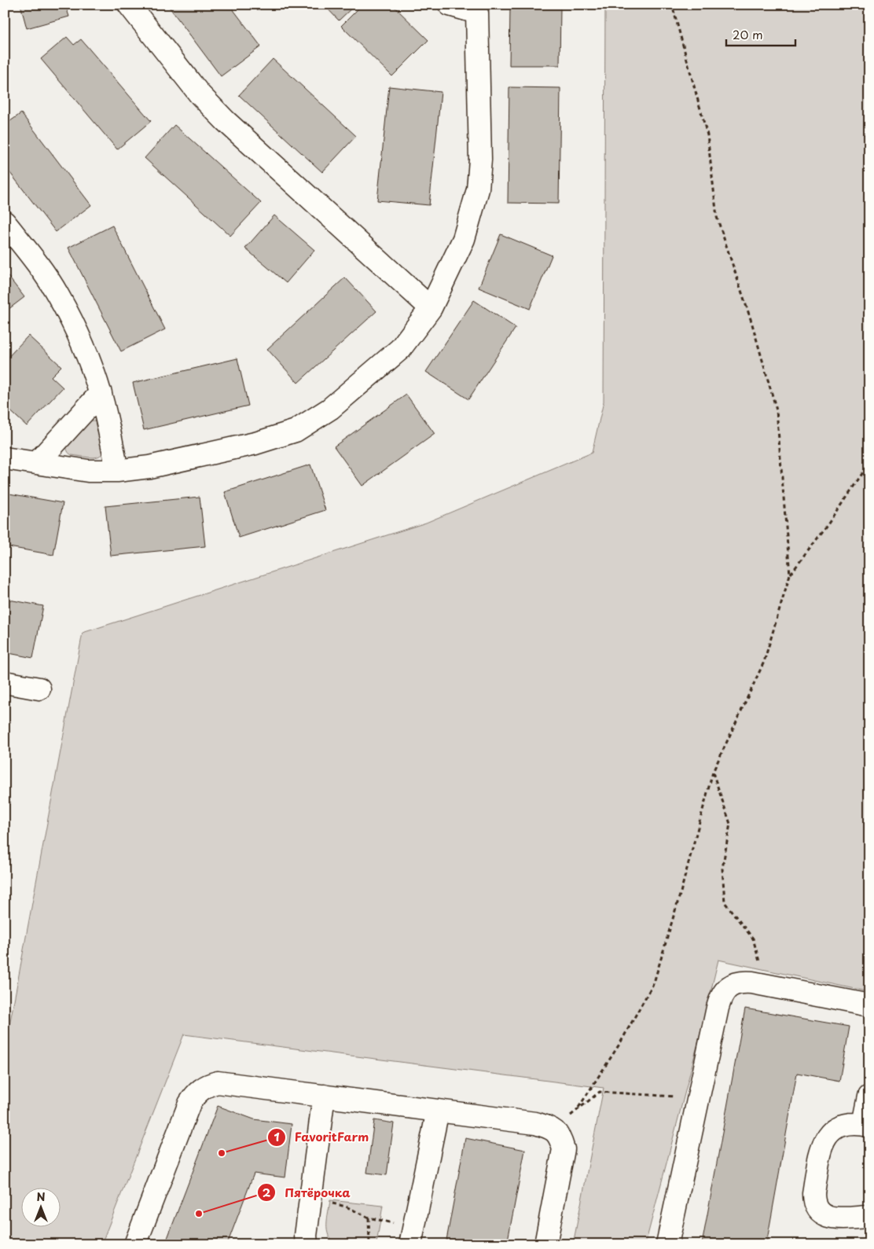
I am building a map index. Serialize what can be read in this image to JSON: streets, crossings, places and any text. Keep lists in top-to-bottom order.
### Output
{
  "places": ["FavoritFarm", "Пятёрочка"],
  "scale_bar": "20 m",
  "north": "top"
}
